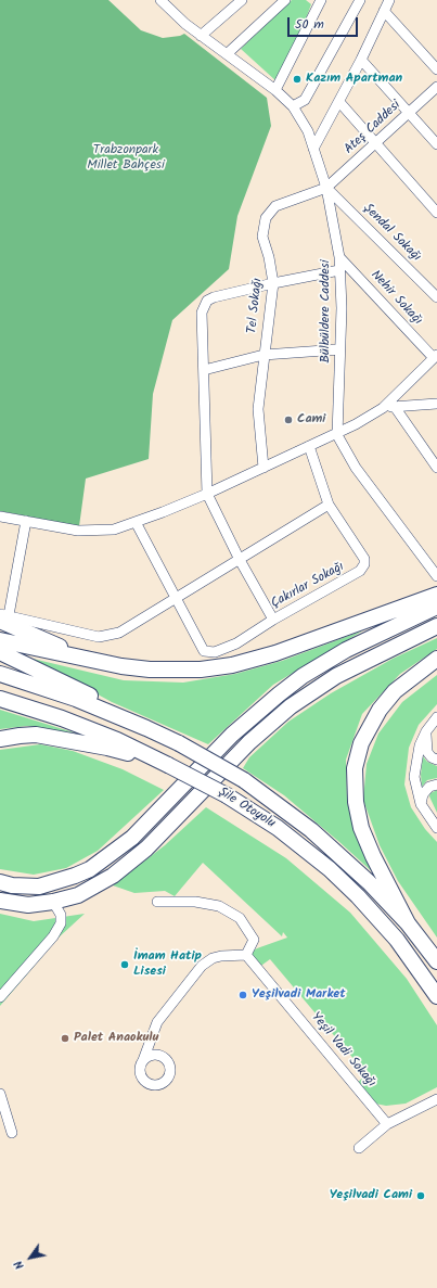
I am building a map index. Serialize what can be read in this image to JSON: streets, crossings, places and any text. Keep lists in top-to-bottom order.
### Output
{
  "streets": {
    "highway": ["Şile Otoyolu"],
    "street": [
      "Ateş Caddesi",
      "Şendal Sokağı",
      "Nehir Sokağı",
      "Tel Sokağı",
      "Bülbüldere Caddesi",
      "Çakırlar Sokağı",
      "Yeşil Vadi Sokağı"
    ]
  },
  "crossings": [
    ["Ateş Caddesi", "Şendal Sokağı"],
    ["Ateş Caddesi", "Tel Sokağı"],
    ["Ateş Caddesi", "Bülbüldere Caddesi"],
    ["Şendal Sokağı", "Tel Sokağı"],
    ["Şendal Sokağı", "Bülbüldere Caddesi"],
    ["Nehir Sokağı", "Bülbüldere Caddesi"],
    ["Tel Sokağı", "Bülbüldere Caddesi"]
  ],
  "parks": ["Trabzonpark Millet Bahçesi"],
  "places": [
    "Kazım Apartman",
    "Cami",
    "İmam Hatip Lisesi",
    "Yeşilvadi Market",
    "Palet Anaokulu",
    "Yeşilvadi Cami"
  ],
  "scale_bar": "50 m",
  "north": "bottom left"
}
